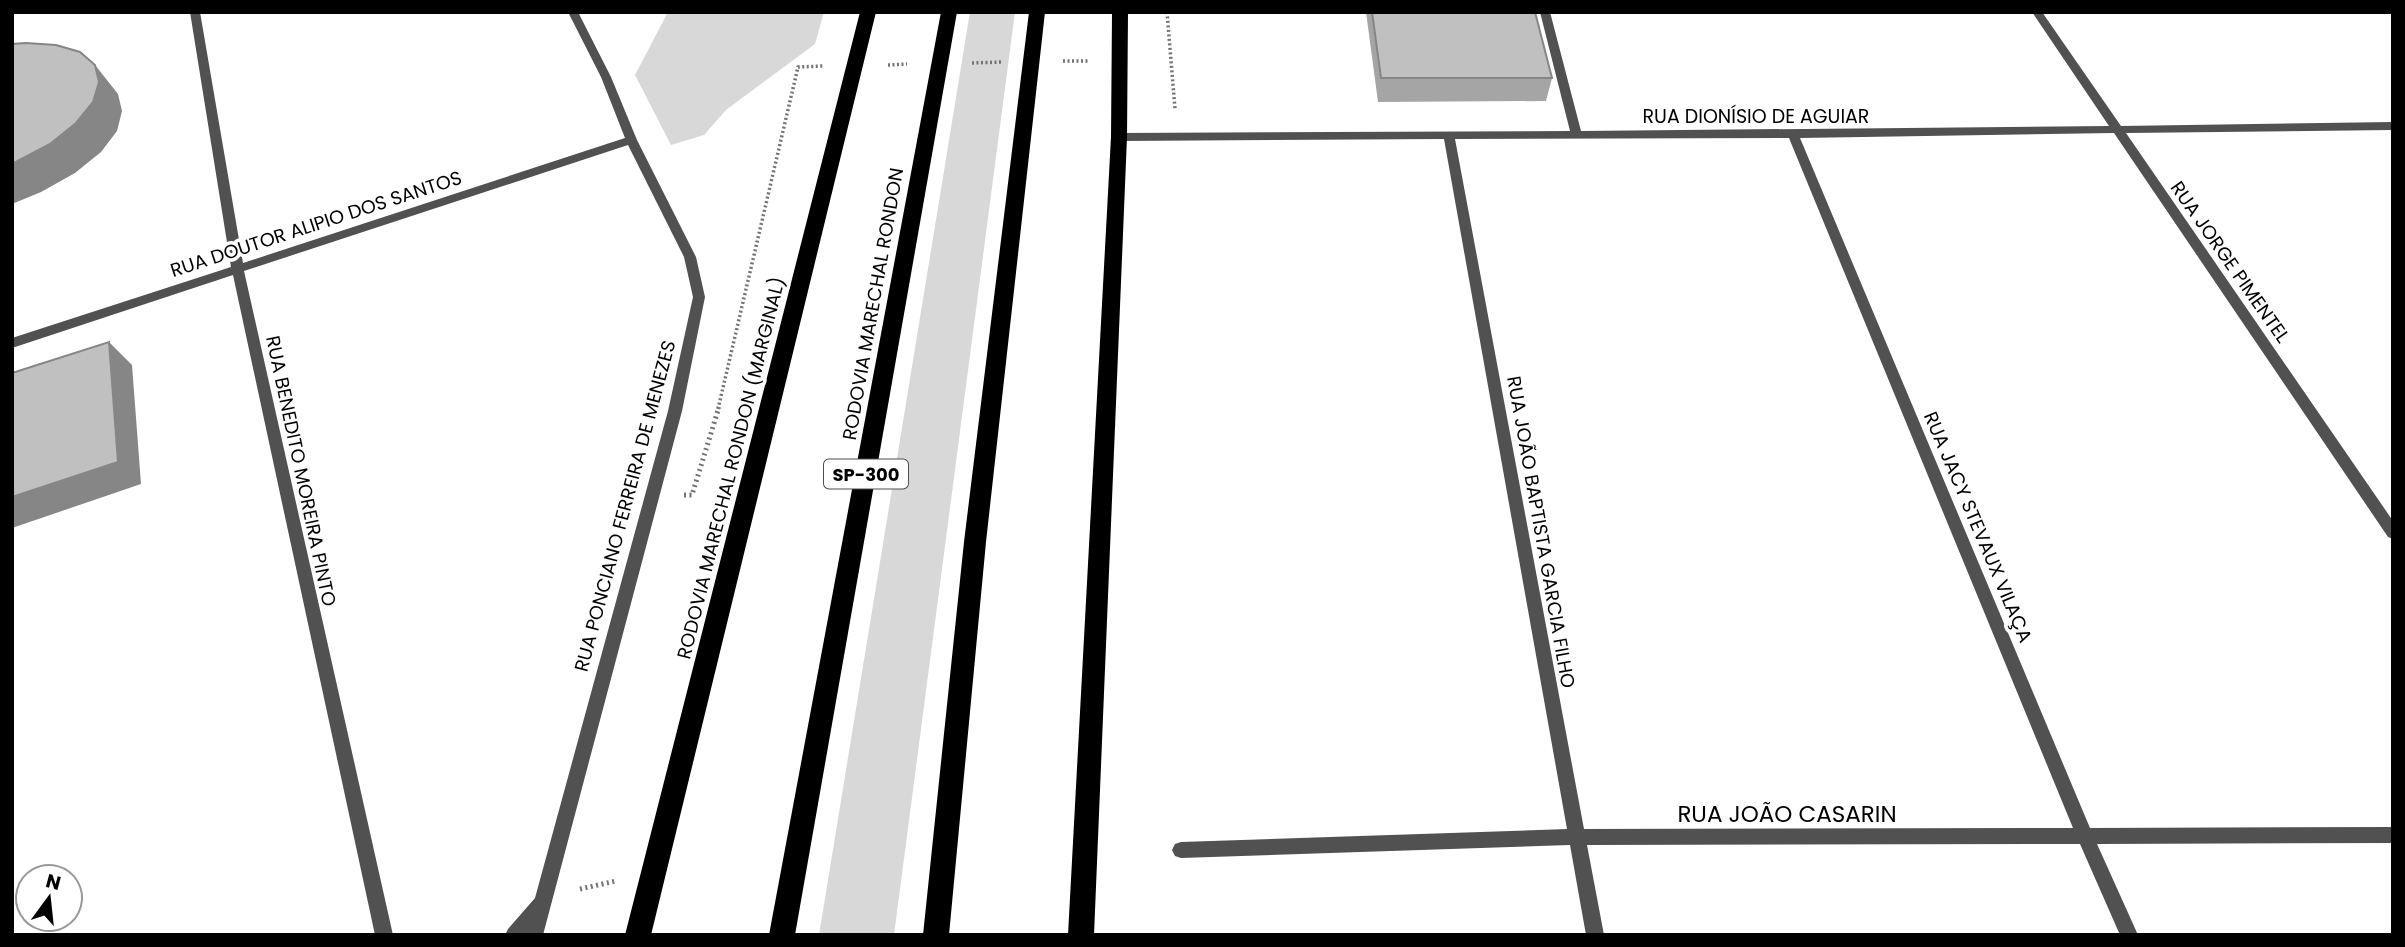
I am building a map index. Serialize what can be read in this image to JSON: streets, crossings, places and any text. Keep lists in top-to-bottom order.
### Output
{
  "streets": {
    "highway": ["RODOVIA MARECHAL RONDON", "RODOVIA MARECHAL RONDON (MARGINAL)", "SP-300"],
    "street": [
      "RUA DIONÍSIO DE AGUIAR",
      "RUA DOUTOR ALIPIO DOS SANTOS",
      "RUA JORGE PIMENTEL",
      "RUA BENEDITO MOREIRA PINTO",
      "RUA PONCIANO FERREIRA DE MENEZES",
      "RUA JACY STEVAUX VILAÇA",
      "RUA JOÃO BAPTISTA GARCIA FILHO",
      "RUA JOÃO CASARIN"
    ]
  },
  "crossings": [
    ["RUA DIONÍSIO DE AGUIAR", "RUA JORGE PIMENTEL"],
    ["RUA DIONÍSIO DE AGUIAR", "RUA JACY STEVAUX VILAÇA"],
    ["RUA DIONÍSIO DE AGUIAR", "RUA JOÃO BAPTISTA GARCIA FILHO"],
    ["RUA DOUTOR ALIPIO DOS SANTOS", "RUA BENEDITO MOREIRA PINTO"],
    ["RUA DOUTOR ALIPIO DOS SANTOS", "RUA PONCIANO FERREIRA DE MENEZES"],
    ["RUA JACY STEVAUX VILAÇA", "RUA JOÃO CASARIN"],
    ["RUA JOÃO BAPTISTA GARCIA FILHO", "RUA JOÃO CASARIN"]
  ],
  "north": "top"
}
